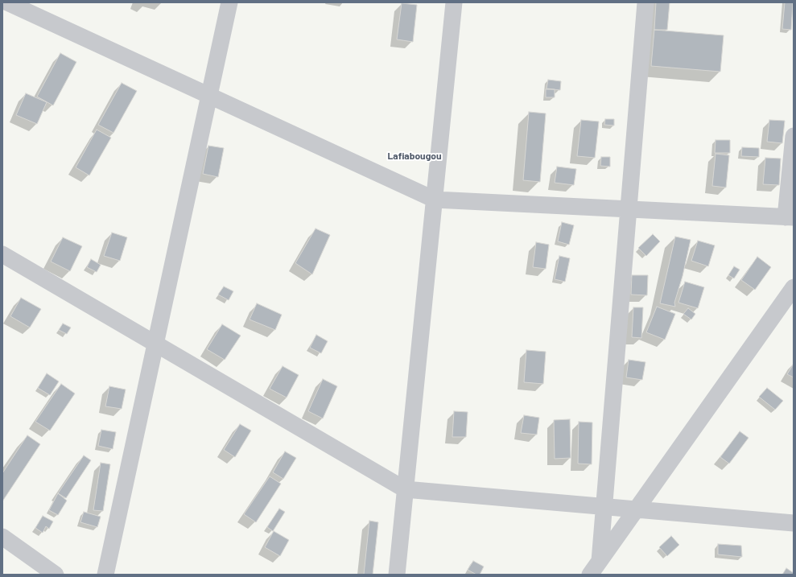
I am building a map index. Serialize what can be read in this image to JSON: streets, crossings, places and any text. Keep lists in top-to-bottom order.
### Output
{
  "districts": ["Lafiabougou"]
}
